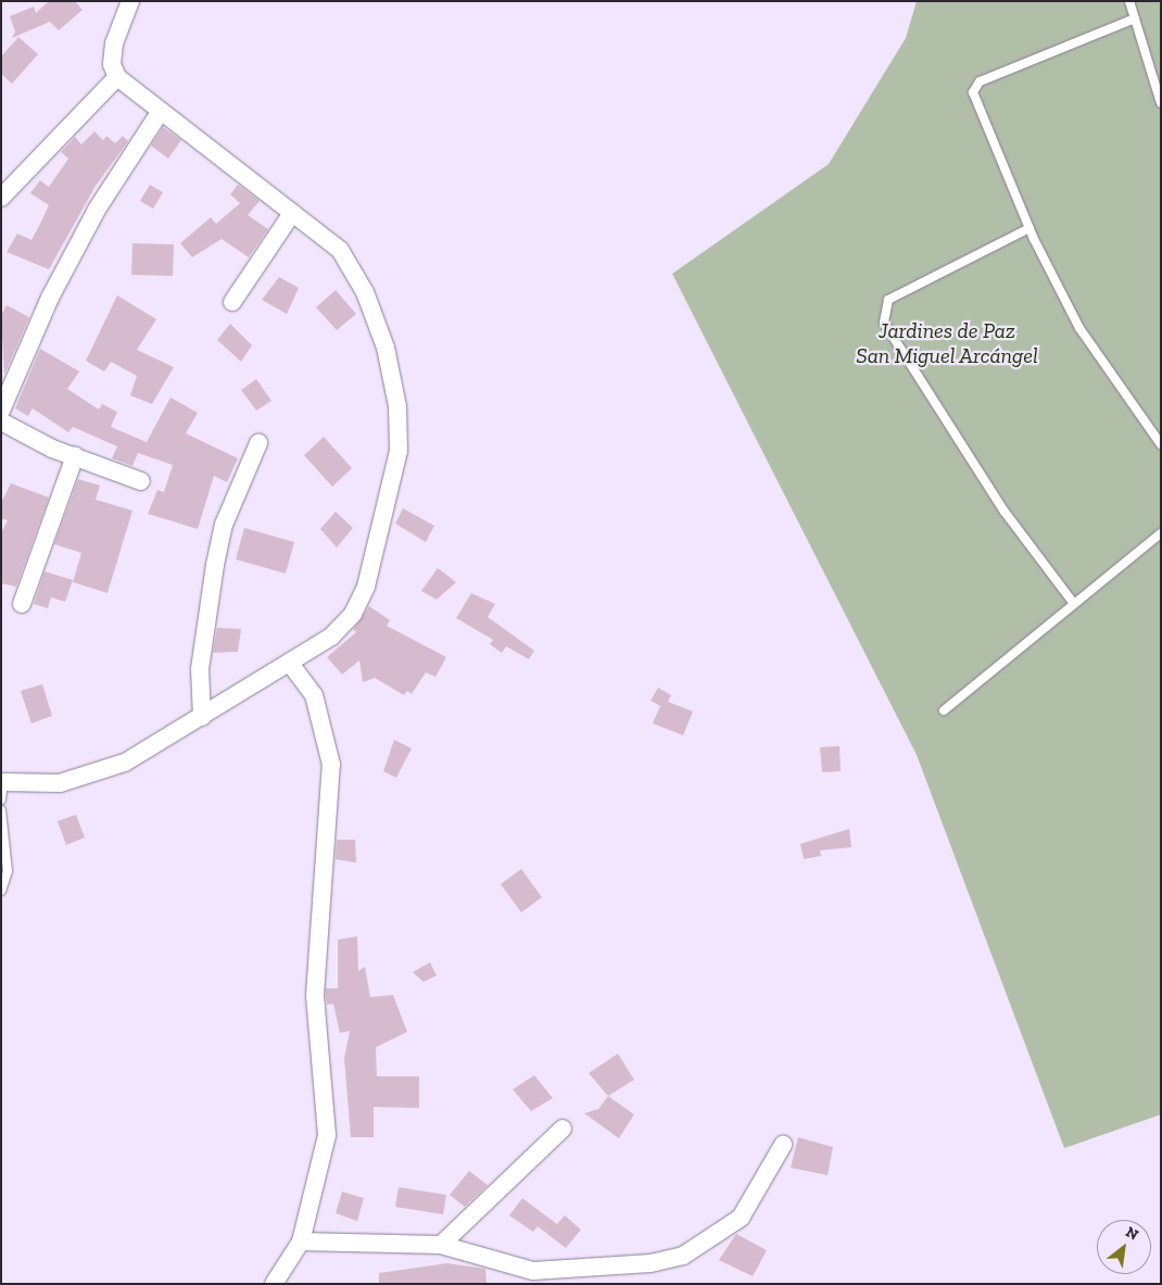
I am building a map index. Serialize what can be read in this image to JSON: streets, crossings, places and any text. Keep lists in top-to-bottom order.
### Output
{
  "parks": ["Jardines de Paz San Miguel Arcángel"],
  "north": "top right"
}
